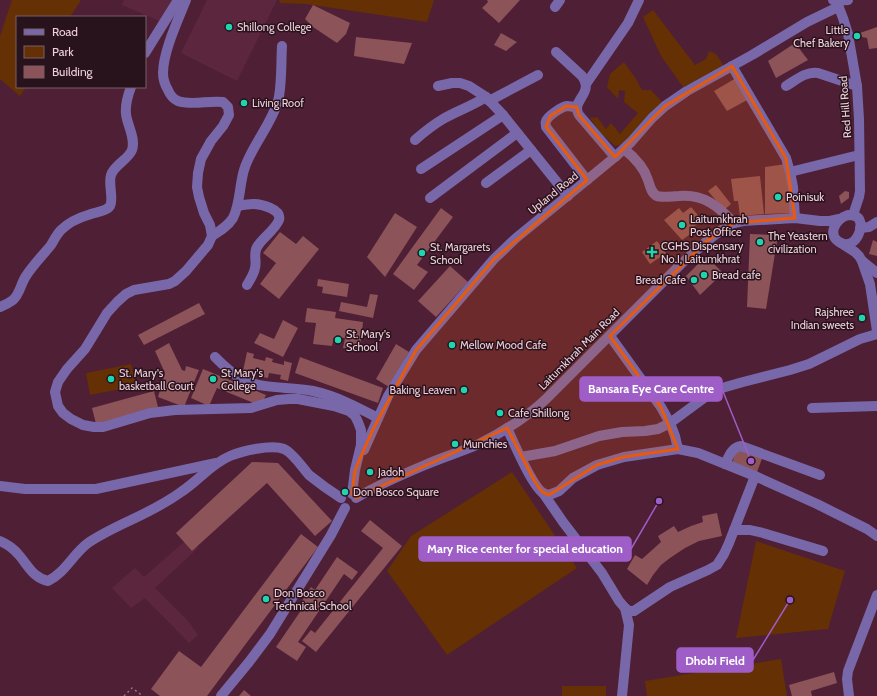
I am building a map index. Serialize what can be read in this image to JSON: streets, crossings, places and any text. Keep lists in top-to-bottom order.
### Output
{
  "streets": {
    "street": ["Red Hill Road", "Upland Road", "Laitumkhrah Main Road"]
  },
  "crossings": [
    ["Red Hill Road", "Upland Road"]
  ],
  "places": {
    "other": [
      "Shillong College",
      "Little Chef Bakery",
      "Living Roof",
      "Poinisuk",
      "Laitumkhrah Post Office",
      "The Yeastern civilization",
      "St. Margarets School",
      "Bread cafe",
      "Bread Cafe",
      "Rajshree Indian sweets",
      "St. Mary's School",
      "Mellow Mood Cafe",
      "St. Mary's basketball Court",
      "St Mary's College",
      "Baking Leaven",
      "Cafe Shillong",
      "Munchies",
      "Bansara Eye Care Centre",
      "Jadoh",
      "Don Bosco Square",
      "Mary Rice center for special education",
      "Don Bosco Technical School",
      "Dhobi Field"
    ],
    "health": ["CGHS Dispensary No.I, Laitumkhrat"]
  },
  "legend": ["Road", "Park", "Building"]
}
